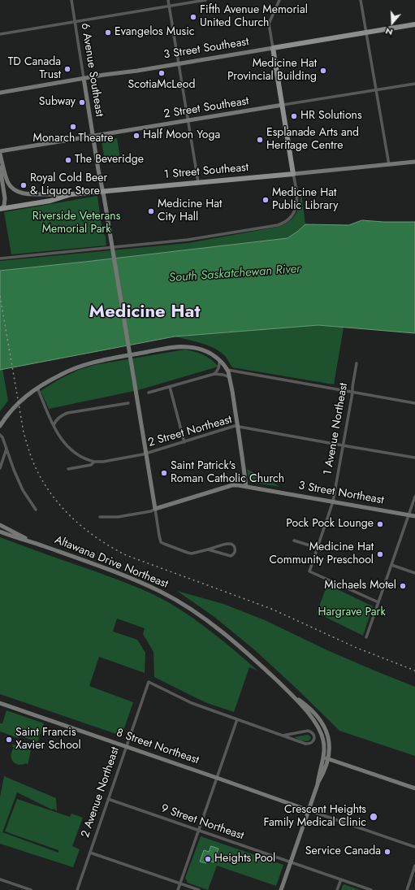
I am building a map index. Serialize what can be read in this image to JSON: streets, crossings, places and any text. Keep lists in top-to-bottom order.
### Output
{
  "streets": {
    "main road": ["3 Street Southeast", "1 Street Southeast"],
    "street": [
      "6 Avenue Southeast",
      "2 Street Southeast",
      "1 Avenue Northeast",
      "2 Street Northeast",
      "3 Street Northeast",
      "Altawana Drive Northeast",
      "8 Street Northeast",
      "2 Avenue Northeast",
      "9 Street Northeast"
    ]
  },
  "crossings": [
    ["3 Street Southeast", "6 Avenue Southeast"],
    ["6 Avenue Southeast", "2 Street Southeast"],
    ["6 Avenue Southeast", "1 Street Southeast"],
    ["6 Avenue Southeast", "2 Street Northeast"],
    ["1 Avenue Northeast", "2 Street Northeast"],
    ["1 Avenue Northeast", "3 Street Northeast"],
    ["8 Street Northeast", "2 Avenue Northeast"],
    ["2 Avenue Northeast", "9 Street Northeast"]
  ],
  "districts": ["Medicine Hat"],
  "water": ["South Saskatchewan River"],
  "parks": ["Riverside Veterans Memorial Park", "Hargrave Park"],
  "places": [
    "Fifth Avenue Memorial United Church",
    "Evangelos Music",
    "TD Canada Trust",
    "Medicine Hat Provincial Building",
    "ScotiaMcLeod",
    "Subway",
    "HR Solutions",
    "Monarch Theatre",
    "Half Moon Yoga",
    "Esplanade Arts and Heritage Centre",
    "The Beveridge",
    "Royal Cold Beer & Liquor Store",
    "Medicine Hat Public Library",
    "Medicine Hat City Hall",
    "Saint Patrick's Roman Catholic Church",
    "Pock Pock Lounge",
    "Medicine Hat Community Preschool",
    "Michaels Motel",
    "Saint Francis Xavier School",
    "Crescent Heights Family Medical Clinic",
    "Service Canada",
    "Heights Pool"
  ],
  "north": "bottom"
}
